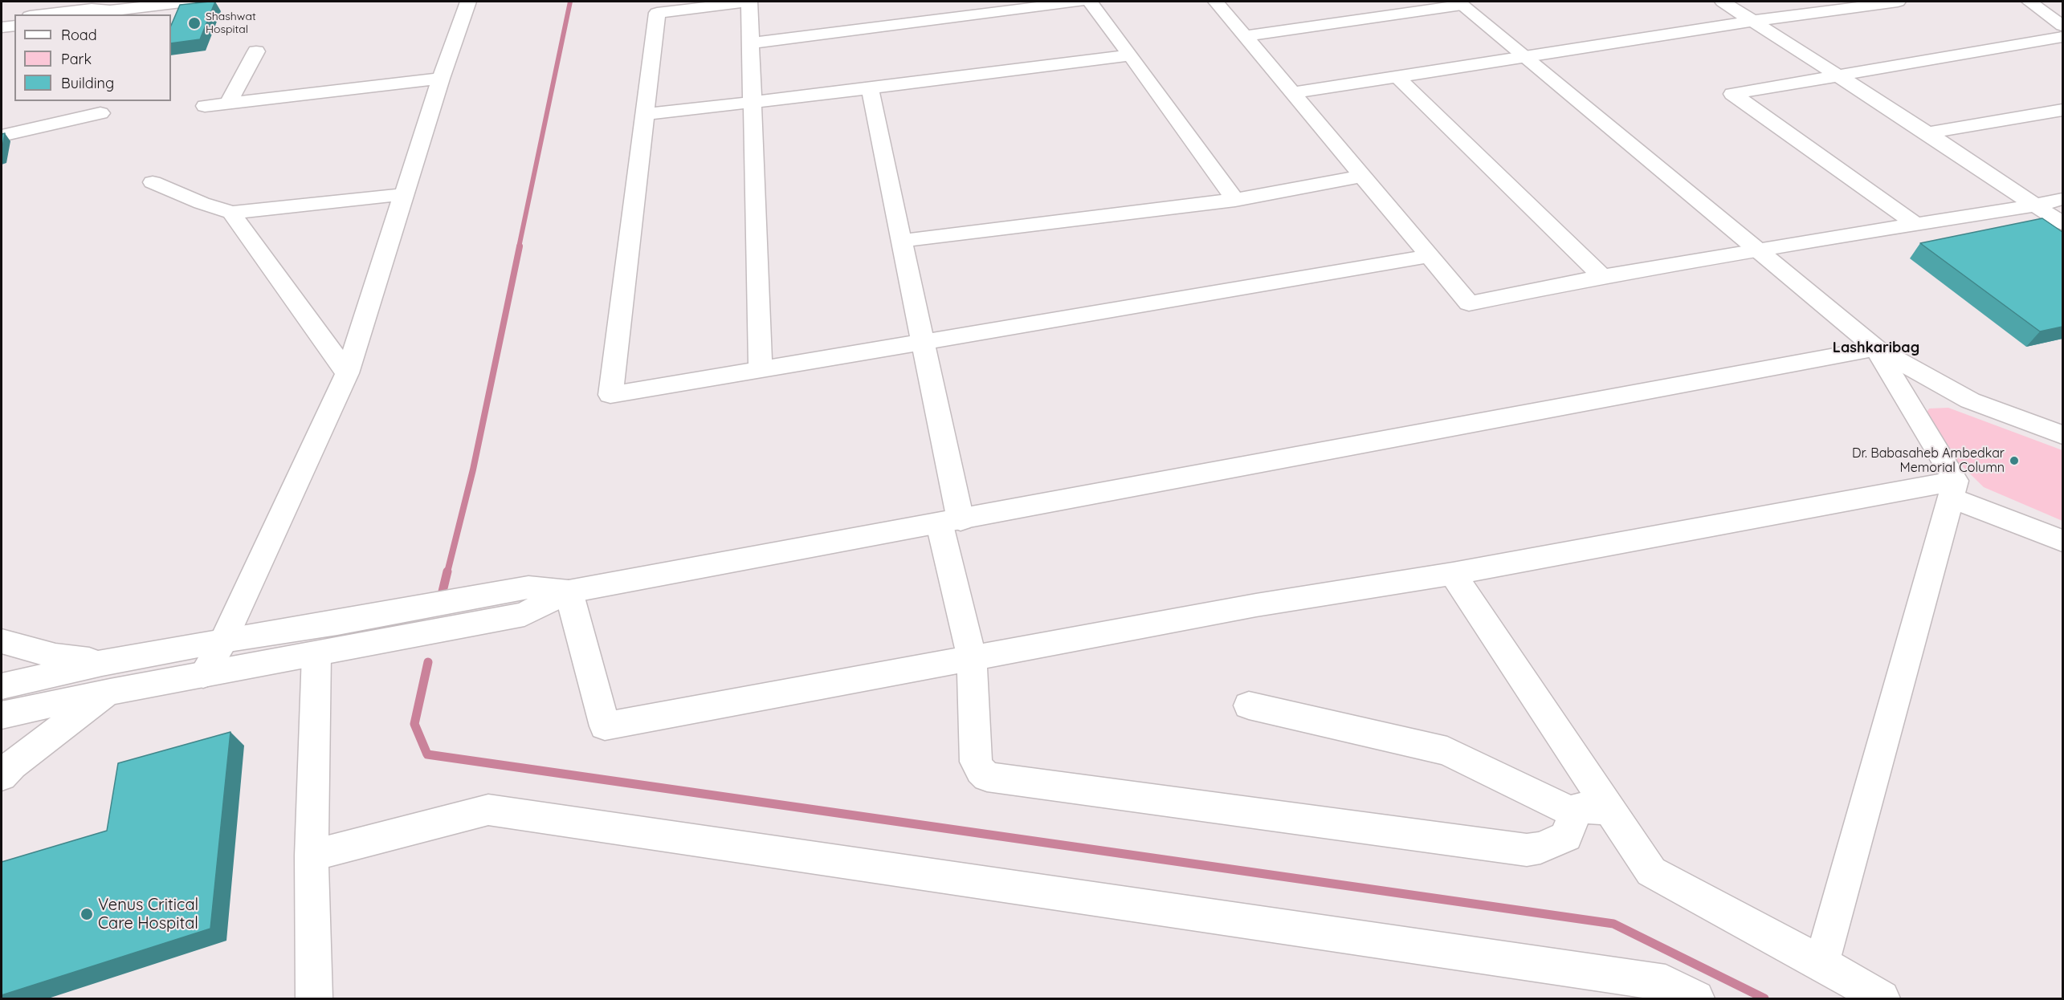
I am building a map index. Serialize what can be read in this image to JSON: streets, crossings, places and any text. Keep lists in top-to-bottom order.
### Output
{
  "districts": ["Lashkaribag"],
  "places": ["Shashwat Hospital", "Dr. Babasaheb Ambedkar Memorial Column", "Venus Critical Care Hospital"],
  "legend": ["Road", "Park", "Building"]
}
